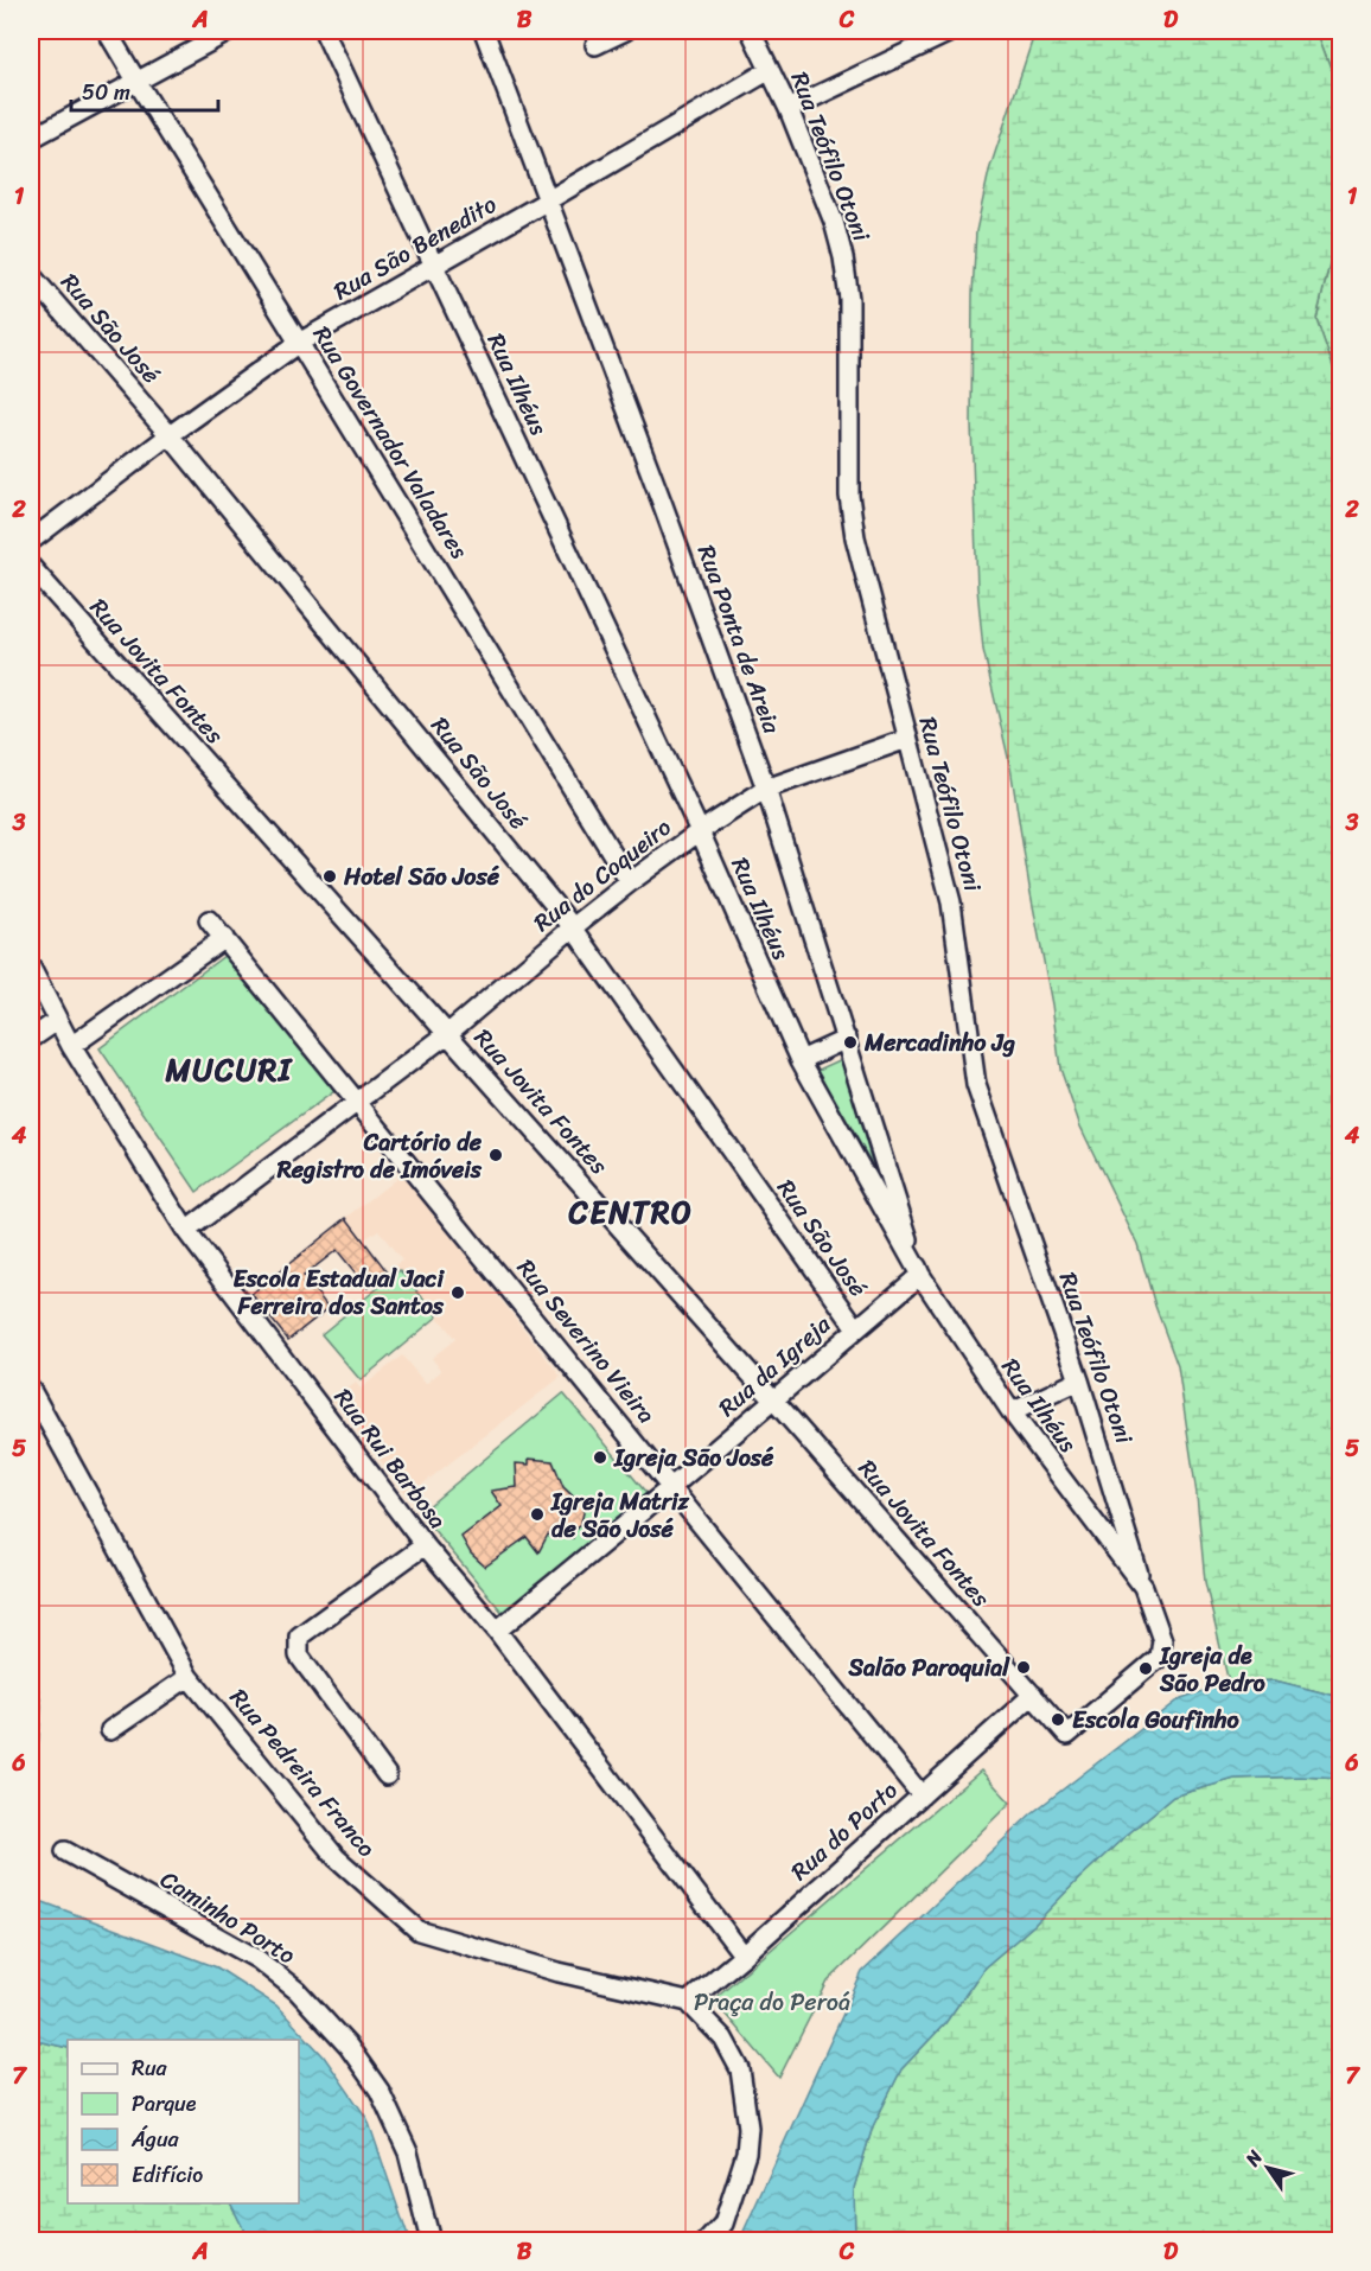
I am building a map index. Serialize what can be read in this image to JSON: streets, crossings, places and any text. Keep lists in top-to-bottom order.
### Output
{
  "streets": {
    "street": [
      "Rua Teófilo Otoni",
      "Rua São Benedito",
      "Rua São José",
      "Rua Ilhéus",
      "Rua Governador Valadares",
      "Rua Ponta de Areia",
      "Rua Jovita Fontes",
      "Rua do Coqueiro",
      "Rua Severino Vieira",
      "Rua da Igreja",
      "Rua Rui Barbosa",
      "Rua Pedreira Franco",
      "Rua do Porto",
      "Caminho Porto"
    ]
  },
  "crossings": [
    ["Rua Teófilo Otoni", "Rua São Benedito"],
    ["Rua Teófilo Otoni", "Rua Ilhéus"],
    ["Rua Teófilo Otoni", "Rua do Coqueiro"],
    ["Rua São Benedito", "Rua São José"],
    ["Rua São Benedito", "Rua Ilhéus"],
    ["Rua São Benedito", "Rua Governador Valadares"],
    ["Rua São Benedito", "Rua Ponta de Areia"],
    ["Rua São José", "Rua do Coqueiro"],
    ["Rua São José", "Rua da Igreja"],
    ["Rua Ilhéus", "Rua Ponta de Areia"],
    ["Rua Ilhéus", "Rua Jovita Fontes"],
    ["Rua Ilhéus", "Rua do Coqueiro"],
    ["Rua Ilhéus", "Rua da Igreja"],
    ["Rua Governador Valadares", "Rua do Coqueiro"],
    ["Rua Ponta de Areia", "Rua do Coqueiro"],
    ["Rua Ponta de Areia", "Rua da Igreja"],
    ["Rua Jovita Fontes", "Rua do Coqueiro"],
    ["Rua Jovita Fontes", "Rua da Igreja"],
    ["Rua Jovita Fontes", "Rua do Porto"],
    ["Rua do Coqueiro", "Rua Severino Vieira"],
    ["Rua do Coqueiro", "Rua Rui Barbosa"],
    ["Rua Severino Vieira", "Rua da Igreja"],
    ["Rua Severino Vieira", "Rua do Porto"],
    ["Rua da Igreja", "Rua Rui Barbosa"],
    ["Rua Rui Barbosa", "Rua do Porto"],
    ["Rua Pedreira Franco", "Rua do Porto"]
  ],
  "districts": ["MUCURI", "CENTRO"],
  "parks": ["Praça do Peroá"],
  "places": [
    "Hotel São José",
    "Mercadinho Jg",
    "Cartório de Registro de Imóveis",
    "Escola Estadual Jaci Ferreira dos Santos",
    "Igreja São José",
    "Igreja Matriz de São José",
    "Salão Paroquial",
    "Igreja de São Pedro",
    "Escola Goufinho"
  ],
  "legend": [
    "Rua",
    "Parque",
    "Água",
    "Edifício"
  ],
  "scale_bar": "50 m",
  "north": "top left",
  "grid": {
    "columns": [
      "A",
      "B",
      "C",
      "D"
    ],
    "rows": [
      "1",
      "2",
      "3",
      "4",
      "5",
      "6",
      "7"
    ]
  }
}
